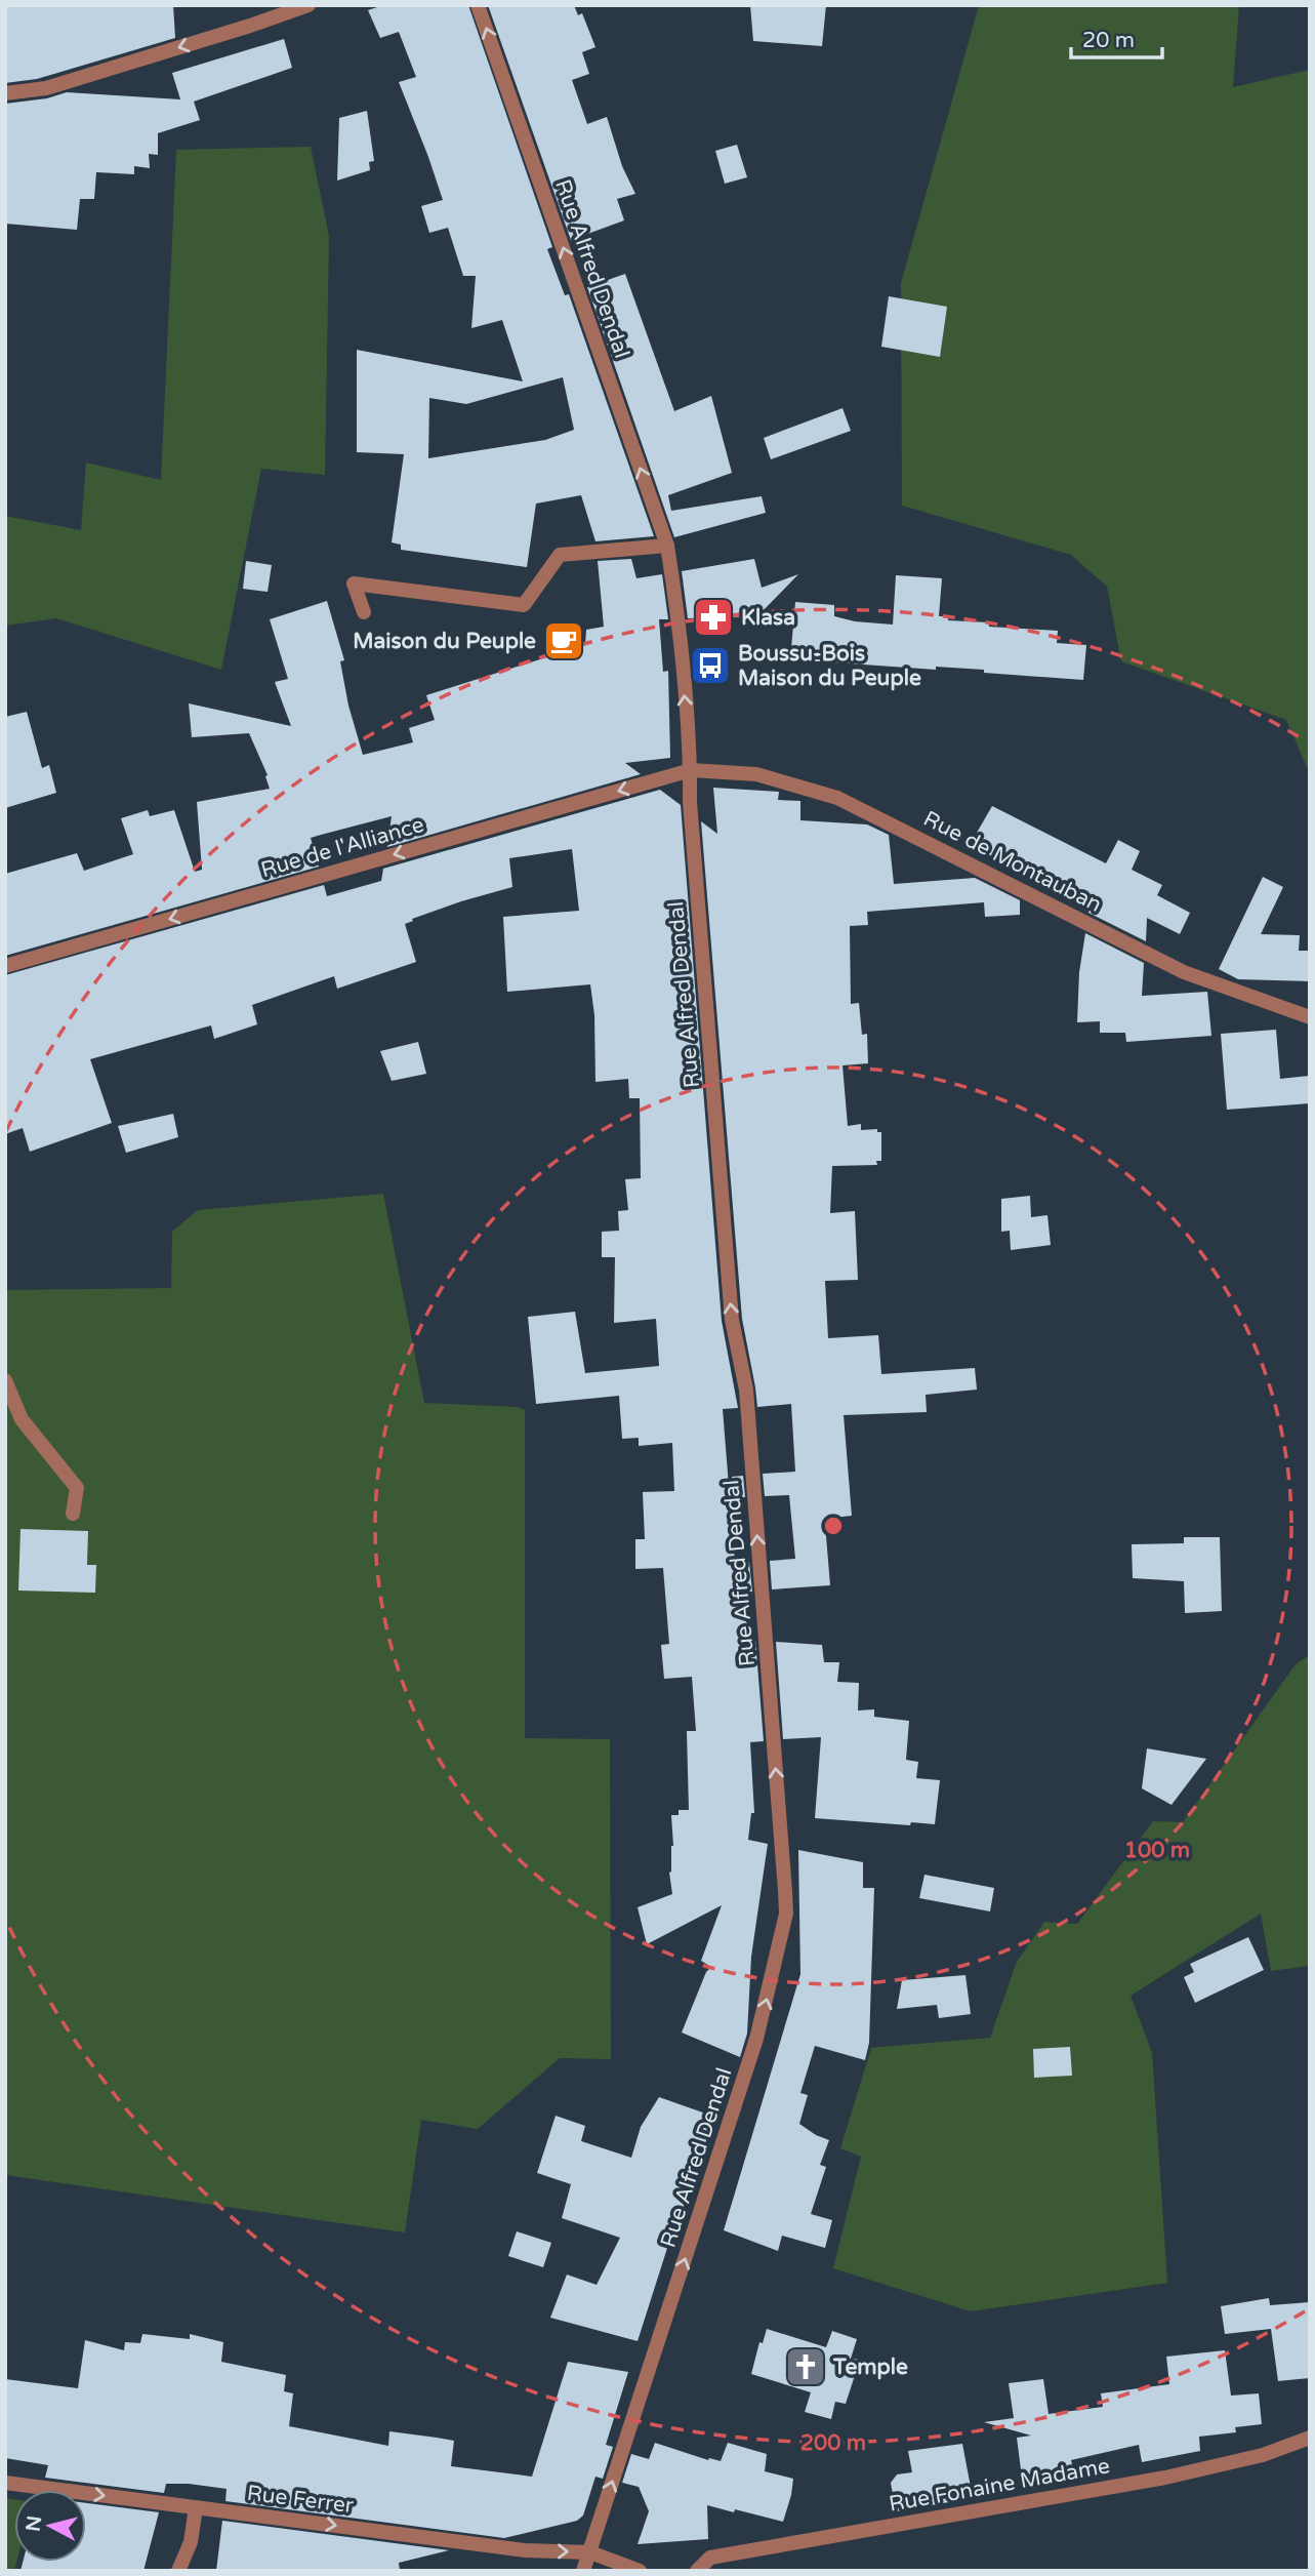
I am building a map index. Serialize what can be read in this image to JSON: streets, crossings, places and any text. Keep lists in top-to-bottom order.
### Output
{
  "streets": {
    "street": [
      "Rue Alfred Dendal",
      "Rue de l'Alliance",
      "Rue de Montauban",
      "Rue Fonaine Madame",
      "Rue Ferrer"
    ]
  },
  "crossings": [
    ["Rue Alfred Dendal", "Rue de l'Alliance"],
    ["Rue Alfred Dendal", "Rue de Montauban"],
    ["Rue Alfred Dendal", "Rue Ferrer"],
    ["Rue de l'Alliance", "Rue de Montauban"]
  ],
  "one_way": ["Rue Alfred Dendal", "Rue de l'Alliance", "Rue Ferrer"],
  "places": {
    "pharmacy": ["Klasa"],
    "cafe": ["Maison du Peuple"],
    "bus stop": ["Boussu-Bois Maison du Peuple"],
    "church": ["Temple"]
  },
  "scale_bar": "20 m",
  "north": "left",
  "rings": ["100 m", "200 m"]
}
